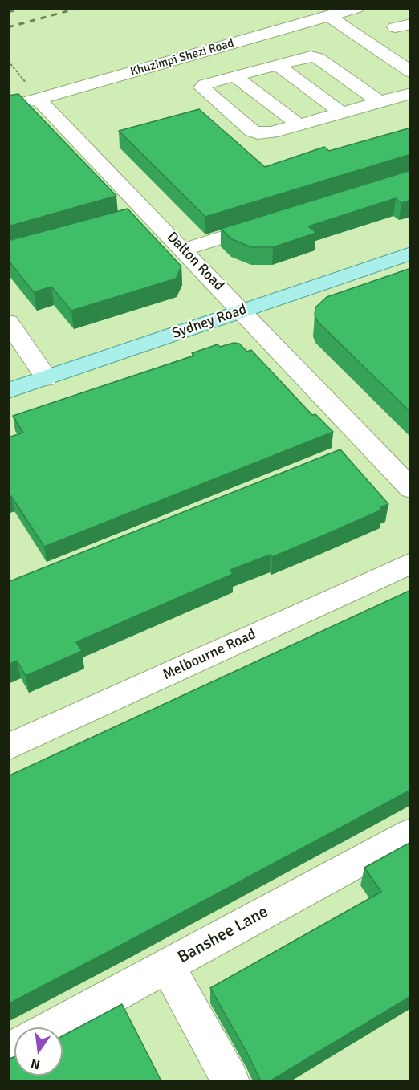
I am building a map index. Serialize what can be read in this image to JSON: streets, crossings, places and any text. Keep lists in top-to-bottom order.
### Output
{
  "streets": {
    "main road": ["Sydney Road"],
    "street": [
      "Khuzimpi Shezi Road",
      "Dalton Road",
      "Melbourne Road",
      "Banshee Lane"
    ]
  },
  "crossings": [
    ["Khuzimpi Shezi Road", "Dalton Road"],
    ["Dalton Road", "Sydney Road"]
  ],
  "north": "bottom"
}
